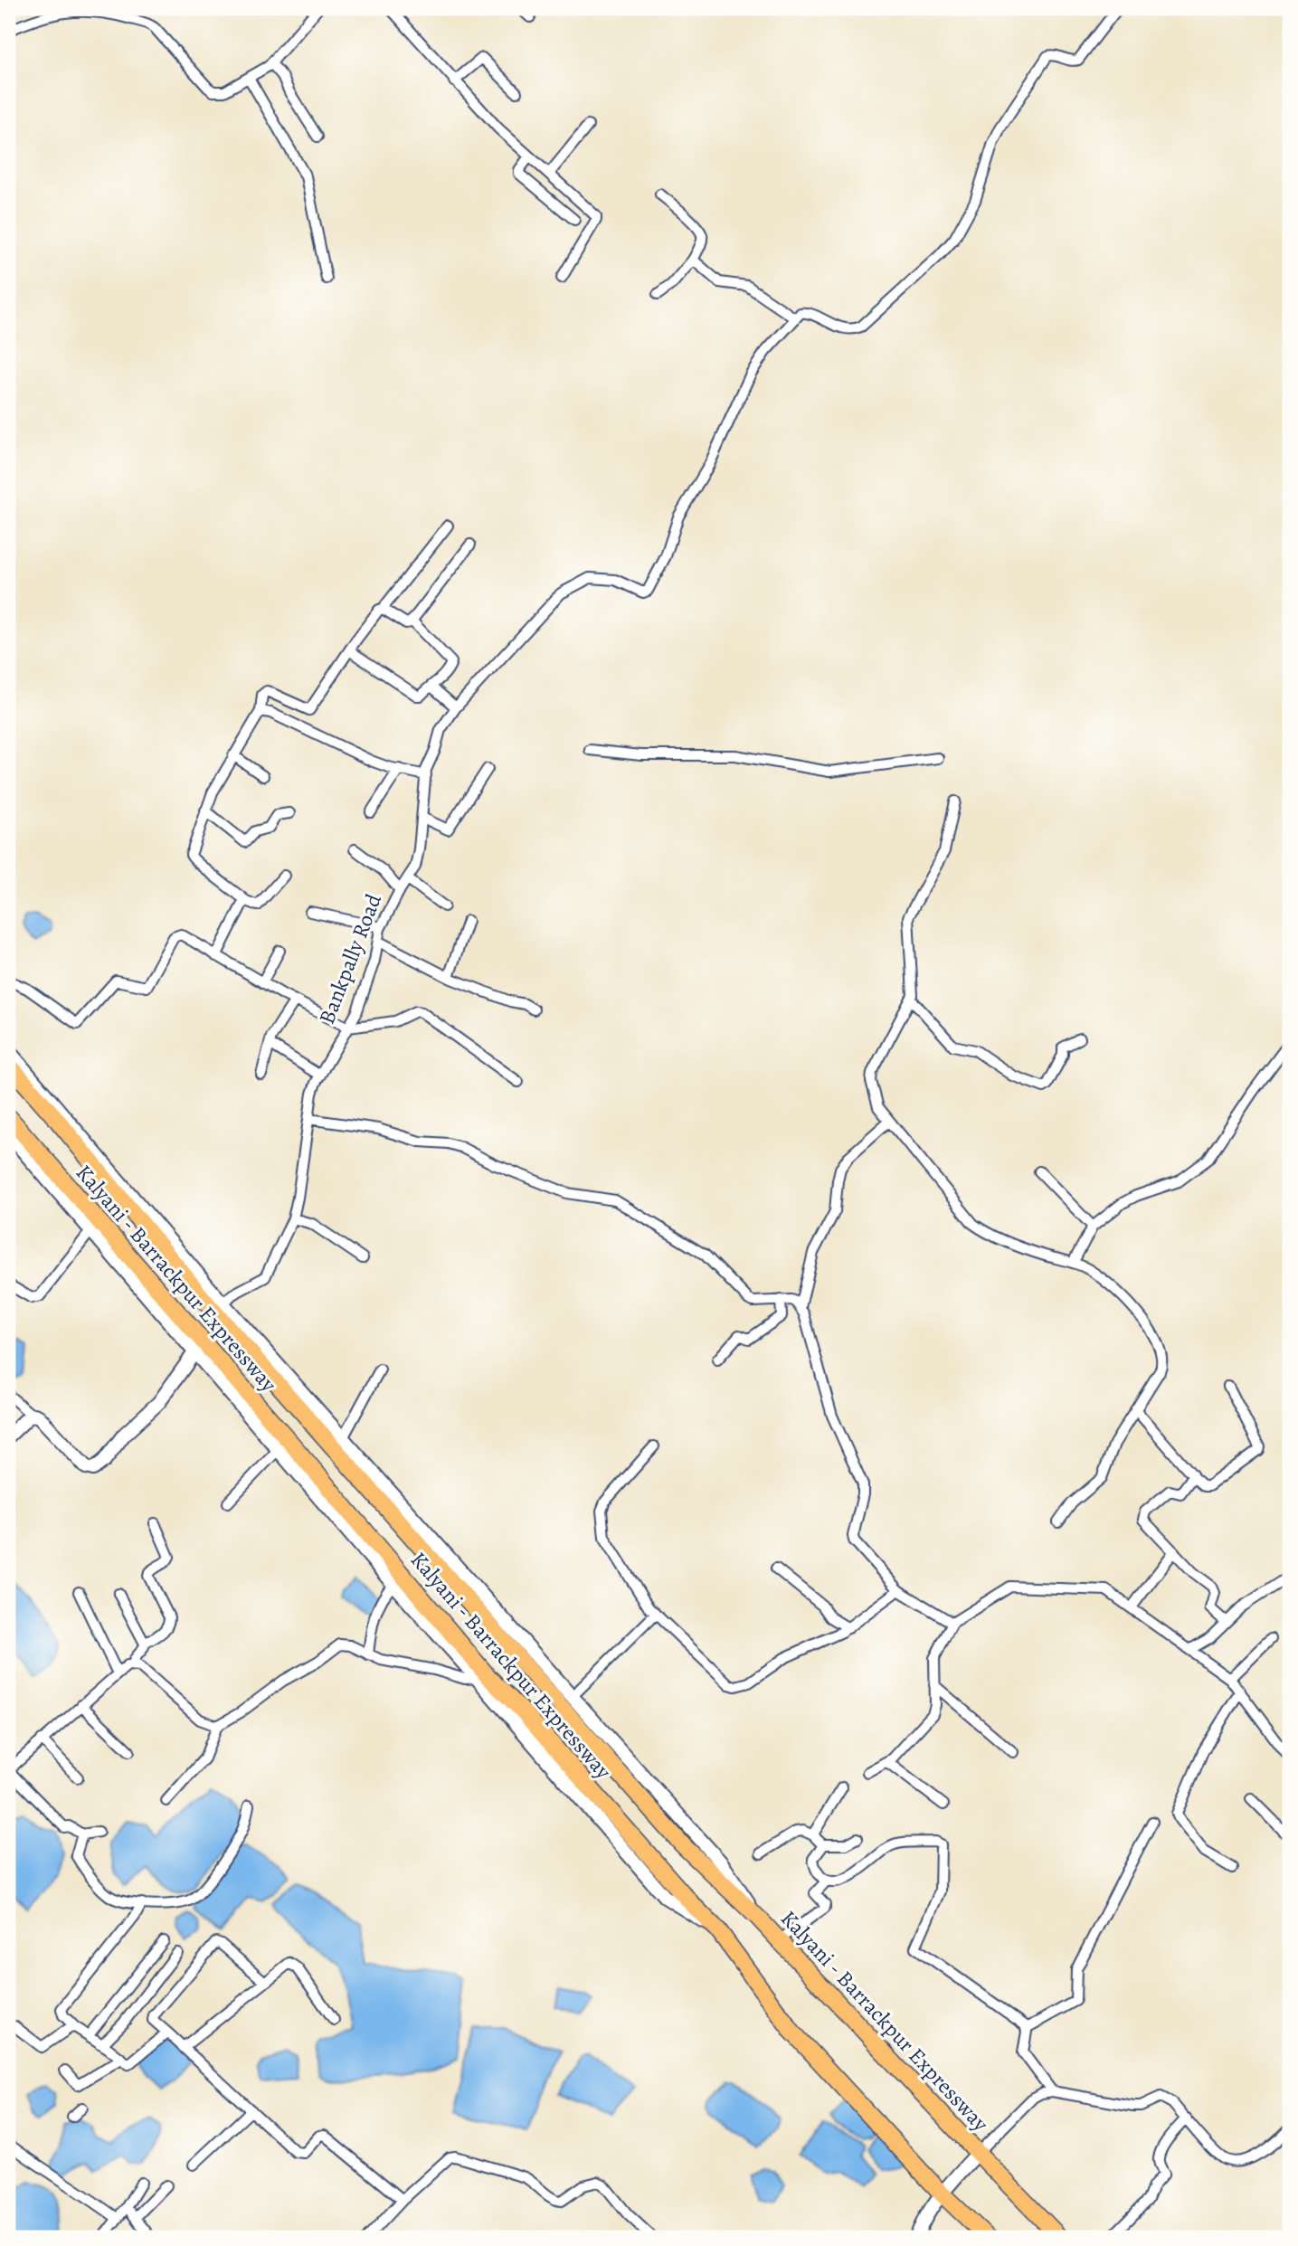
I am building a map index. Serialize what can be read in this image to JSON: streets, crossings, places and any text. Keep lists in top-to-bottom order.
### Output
{
  "streets": {
    "highway": ["Kalyani - Barrackpur Expressway"],
    "street": ["Bankpally Road"]
  }
}
